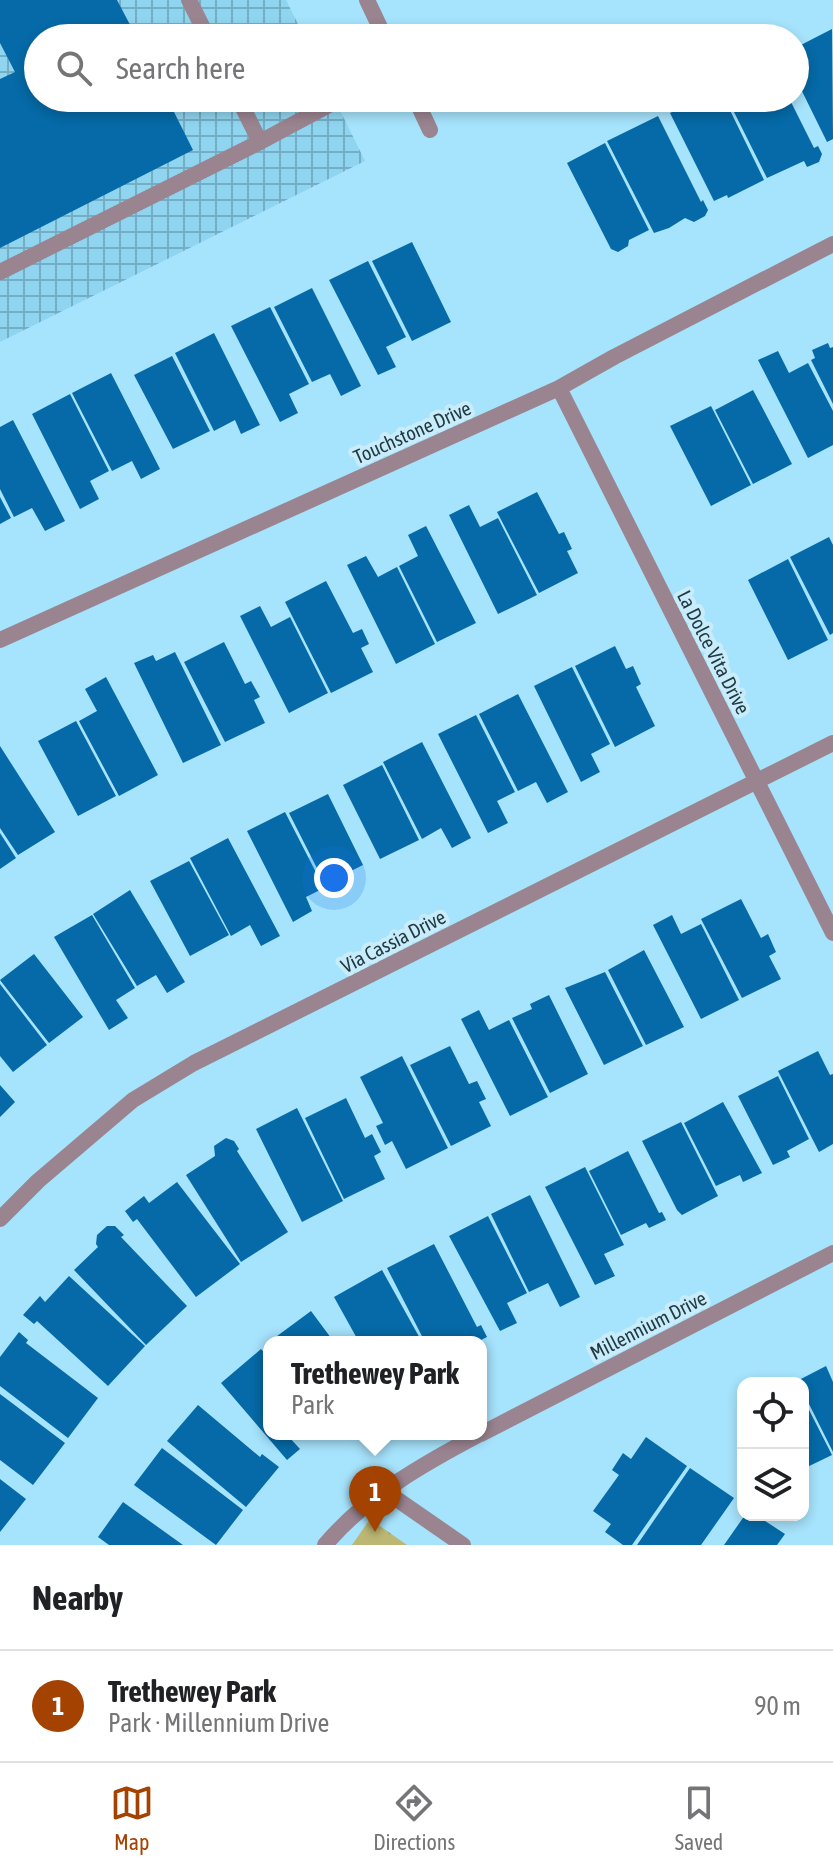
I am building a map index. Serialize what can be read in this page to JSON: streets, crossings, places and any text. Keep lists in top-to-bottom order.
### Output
{
  "streets": {
    "street": [
      "Touchstone Drive",
      "La Dolce Vita Drive",
      "Via Cassia Drive",
      "Millennium Drive"
    ]
  },
  "crossings": [
    ["Touchstone Drive", "La Dolce Vita Drive"],
    ["La Dolce Vita Drive", "Via Cassia Drive"]
  ],
  "page": {
    "search": "Search here",
    "popup": ["Trethewey Park", "Park"],
    "pins": "1",
    "heading": "Nearby",
    "list": [
      {
        "mark": "1",
        "name": "Trethewey Park",
        "note": "Park · Millennium Drive",
        "value": "90 m"
      }
    ],
    "nav": ["Map", "Directions", "Saved"]
  }
}
